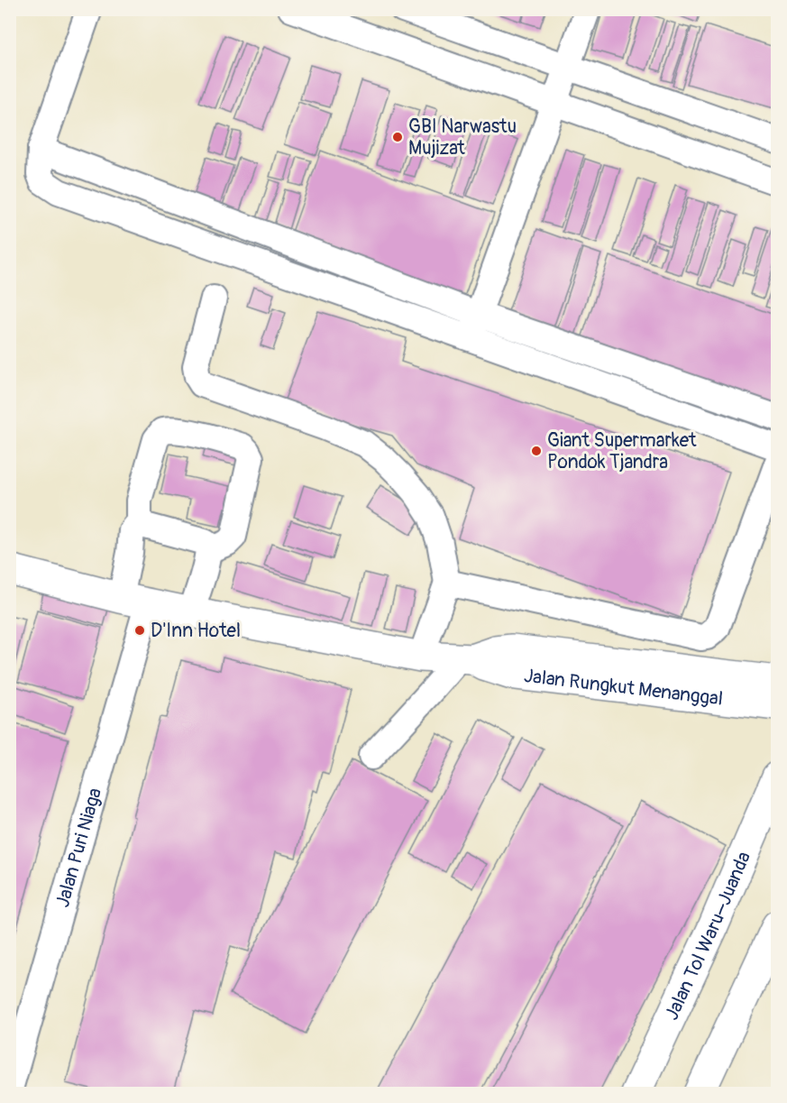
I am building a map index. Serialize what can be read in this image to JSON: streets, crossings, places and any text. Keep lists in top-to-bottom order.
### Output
{
  "streets": {
    "main road": ["Jalan Rungkut Menanggal", "Jalan Tol Waru–Juanda"],
    "street": ["Jalan Puri Niaga"]
  },
  "crossings": [
    ["Jalan Rungkut Menanggal", "Jalan Puri Niaga"]
  ],
  "places": ["GBI Narwastu Mujizat", "Giant Supermarket Pondok Tjandra", "D'Inn Hotel"]
}
